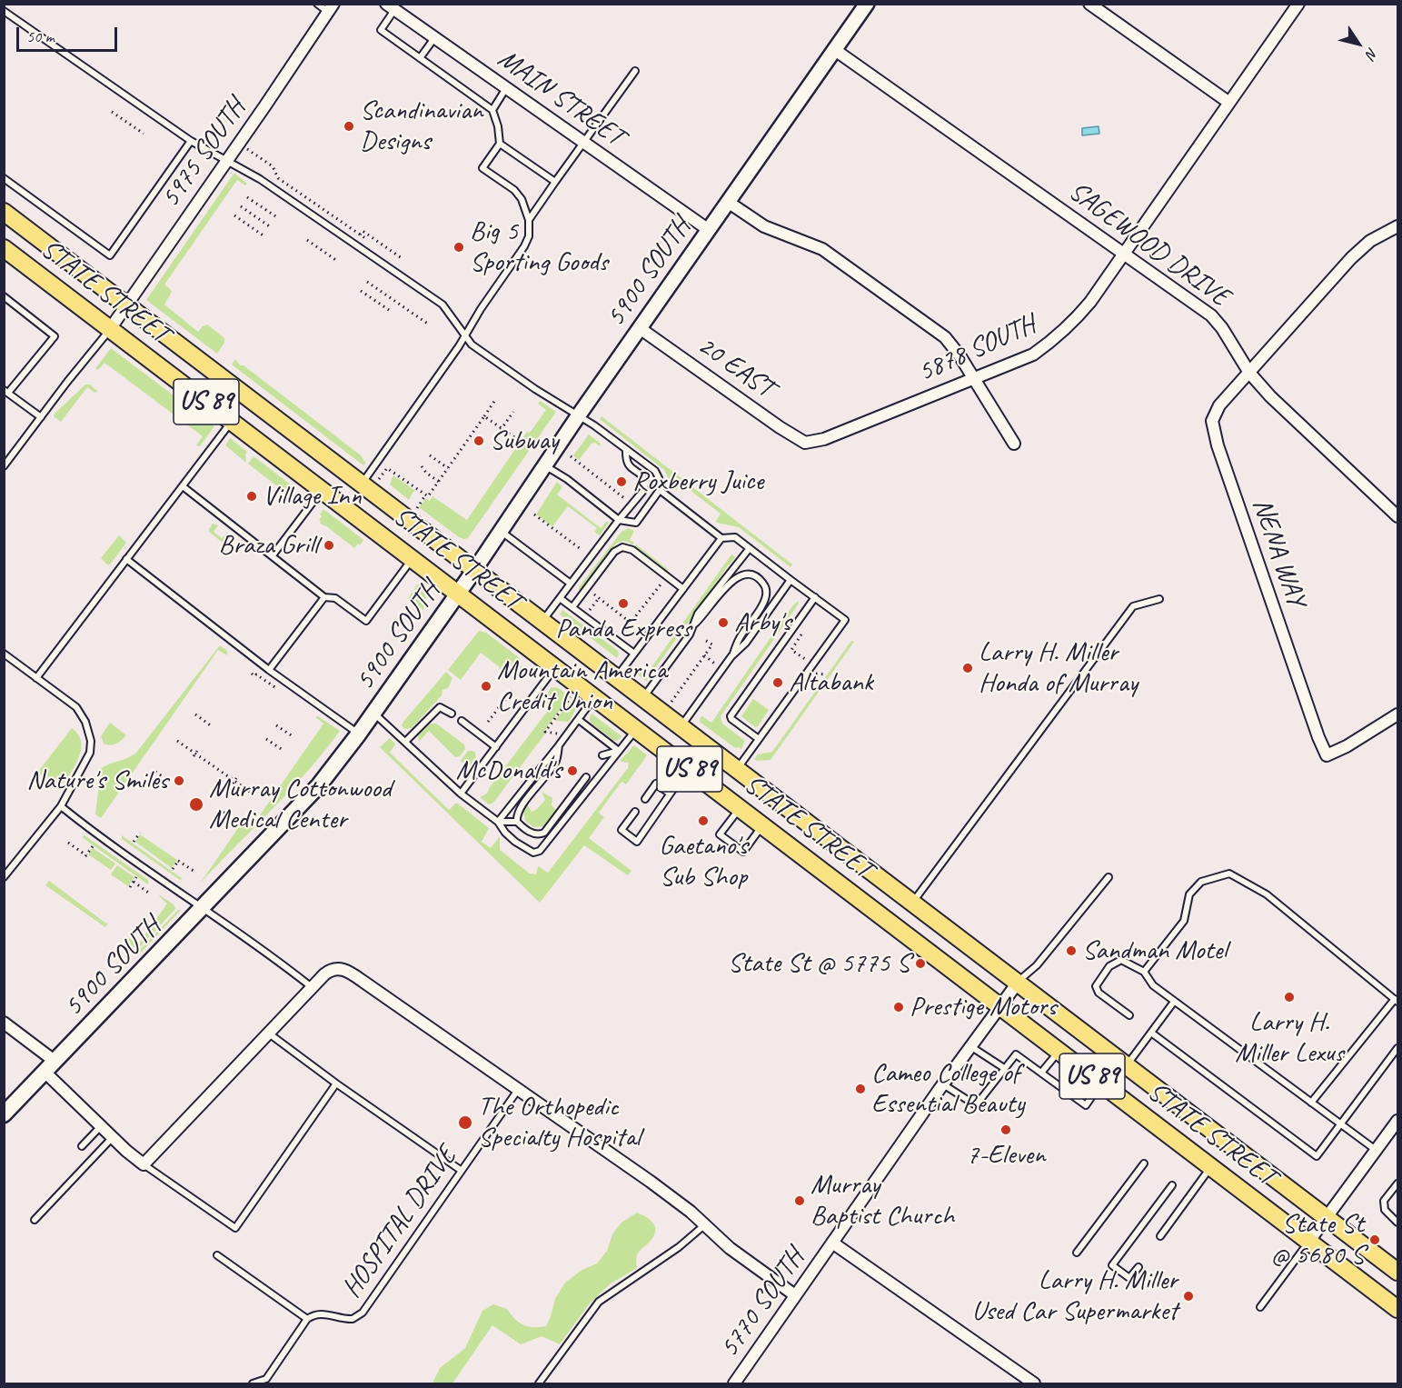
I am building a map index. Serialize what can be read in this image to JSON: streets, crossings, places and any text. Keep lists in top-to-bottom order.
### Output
{
  "streets": {
    "main road": ["5900 SOUTH", "STATE STREET", "US 89"],
    "street": [
      "MAIN STREET",
      "5975 SOUTH",
      "SAGEWOOD DRIVE",
      "5878 SOUTH",
      "20 EAST",
      "NENA WAY",
      "5770 SOUTH"
    ],
    "lane": ["HOSPITAL DRIVE"]
  },
  "crossings": [
    ["MAIN STREET", "5900 SOUTH"],
    ["5975 SOUTH", "STATE STREET"],
    ["SAGEWOOD DRIVE", "5900 SOUTH"],
    ["SAGEWOOD DRIVE", "5878 SOUTH"],
    ["SAGEWOOD DRIVE", "NENA WAY"],
    ["5900 SOUTH", "STATE STREET"],
    ["5900 SOUTH", "20 EAST"],
    ["STATE STREET", "5770 SOUTH"],
    ["5878 SOUTH", "20 EAST"]
  ],
  "places": [
    "Scandinavian Designs",
    "Big 5 Sporting Goods",
    "Subway",
    "Roxberry Juice",
    "Village Inn",
    "Braza Grill",
    "Panda Express",
    "Arby's",
    "Larry H. Miller Honda of Murray",
    "Altabank",
    "Mountain America Credit Union",
    "McDonald's",
    "Nature's Smiles",
    "Murray Cottonwood Medical Center",
    "Gaetano's Sub Shop",
    "Sandman Motel",
    "State St @ 5775 S",
    "Larry H. Miller Lexus",
    "Prestige Motors",
    "Cameo College of Essential Beauty",
    "The Orthopedic Specialty Hospital",
    "7-Eleven",
    "Murray Baptist Church",
    "State St @ 5680 S",
    "Larry H. Miller Used Car Supermarket"
  ],
  "scale_bar": "50 m",
  "north": "bottom right"
}
